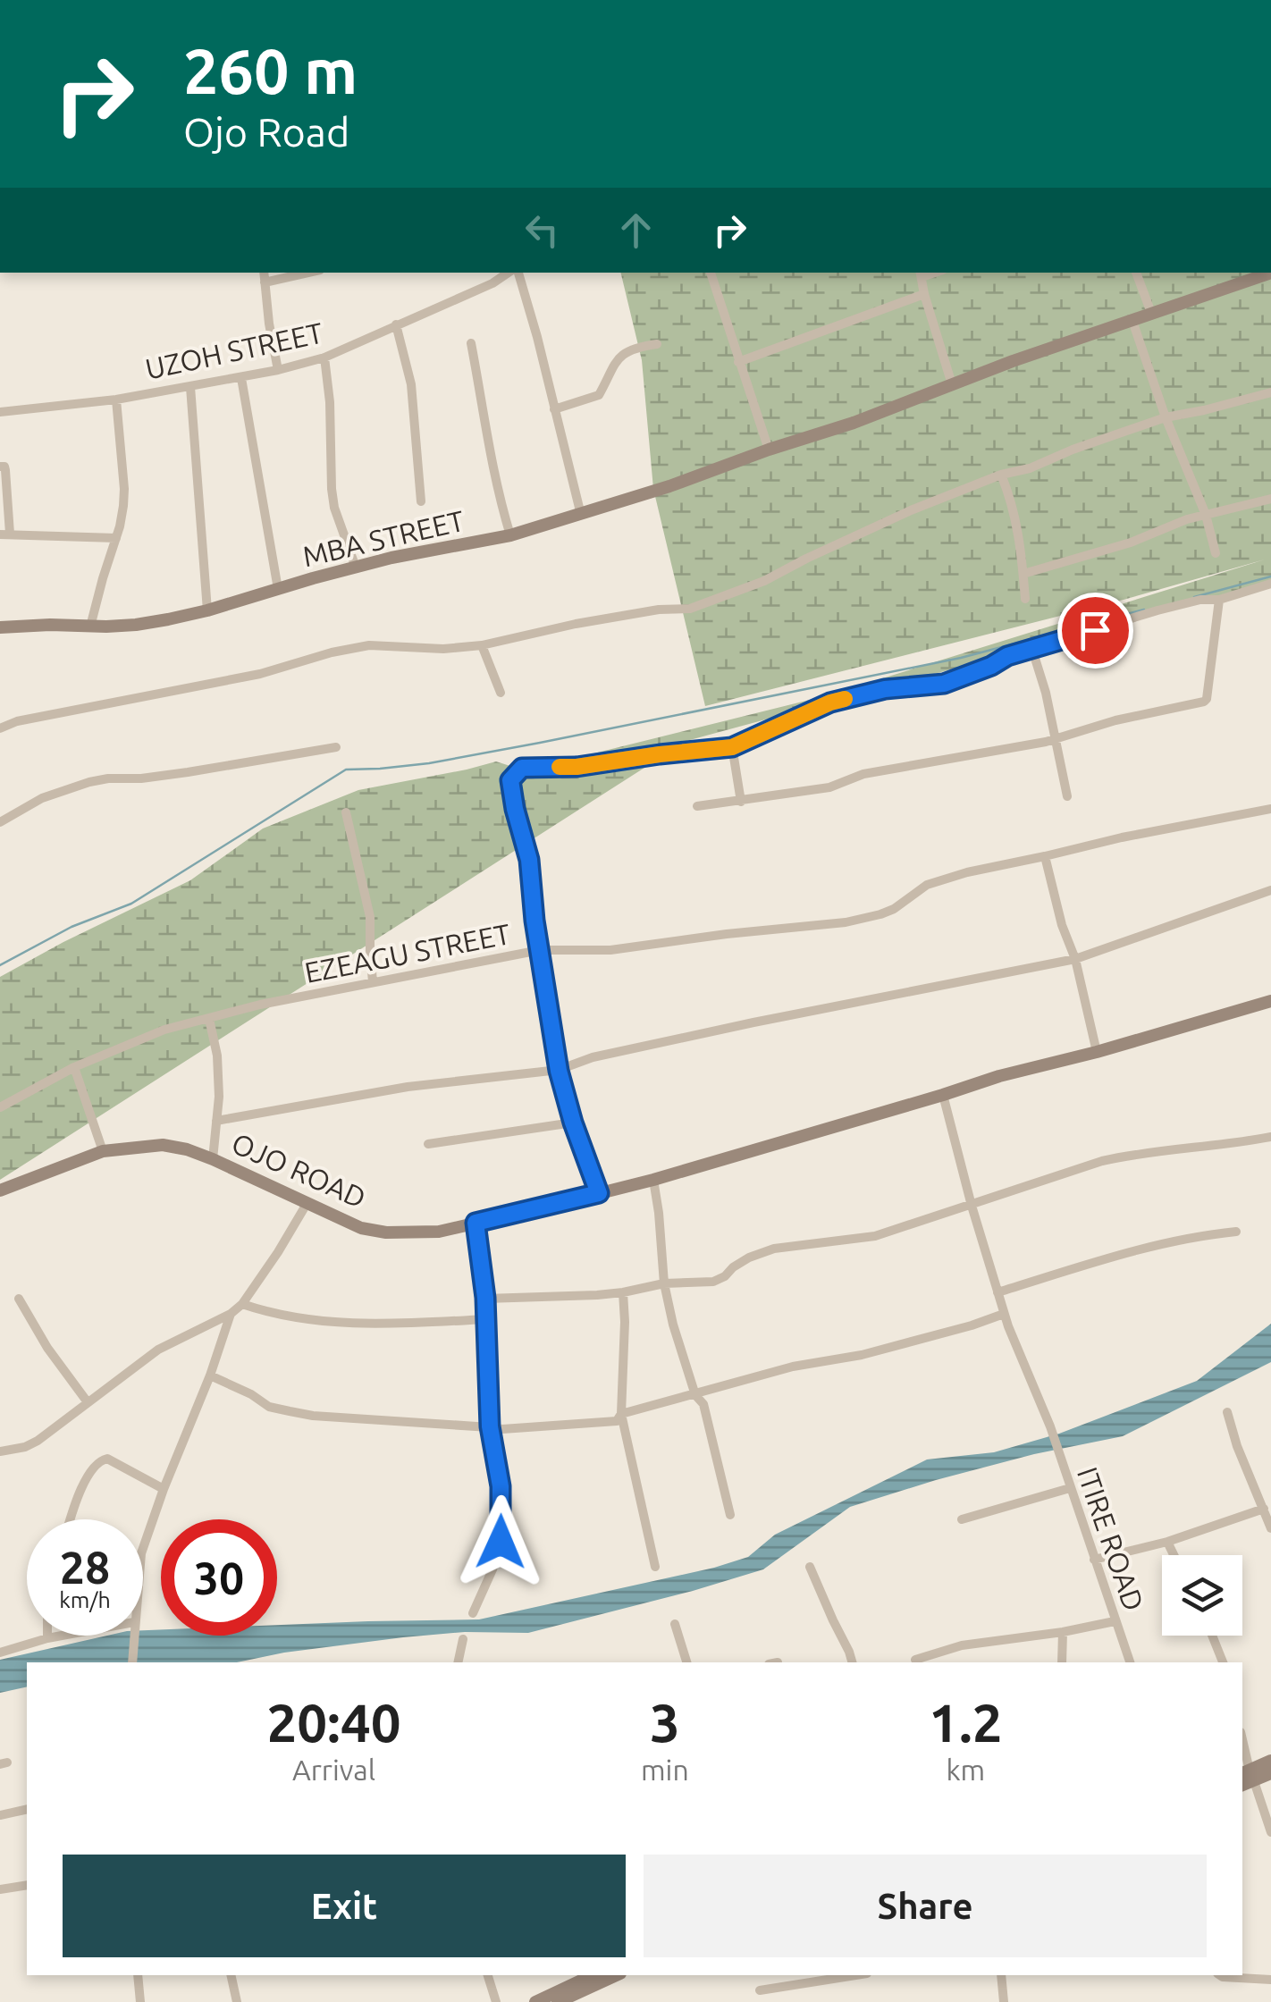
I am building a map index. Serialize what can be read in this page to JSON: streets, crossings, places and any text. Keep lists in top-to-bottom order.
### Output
{
  "streets": {
    "street": [
      "UZOH STREET",
      "MBA STREET",
      "EZEAGU STREET",
      "OJO ROAD",
      "ITIRE ROAD"
    ]
  },
  "crossings": [
    ["OJO ROAD", "ITIRE ROAD"]
  ],
  "page": {
    "turn": ["260 m", "Ojo Road"],
    "speed": "28 km/h",
    "limit": "30",
    "eta": [
      "20:40",
      "Arrival",
      "3",
      "min",
      "1.2",
      "km"
    ],
    "buttons": ["Exit", "Share"]
  }
}
